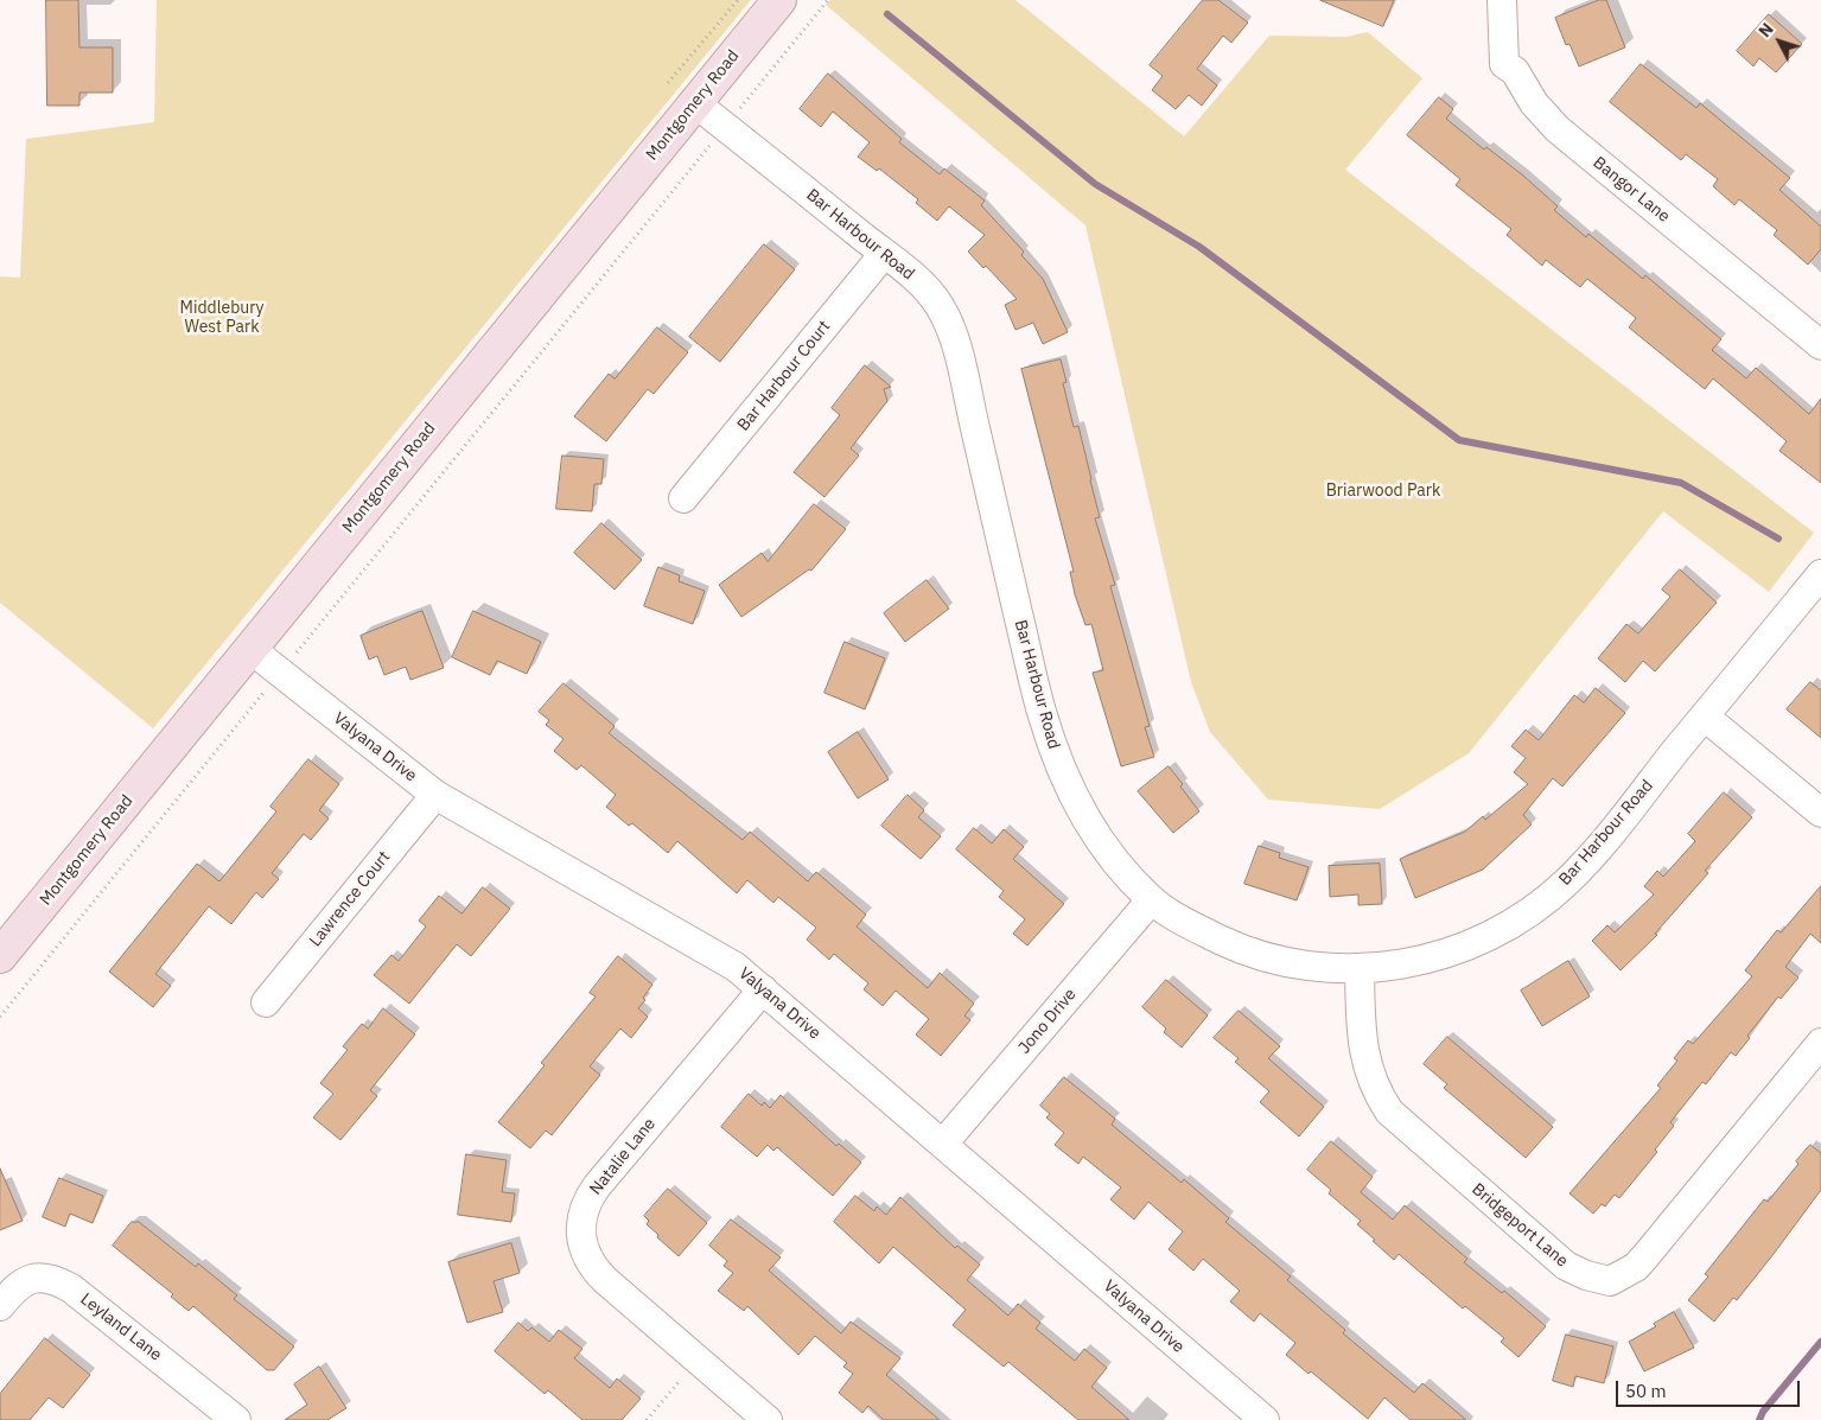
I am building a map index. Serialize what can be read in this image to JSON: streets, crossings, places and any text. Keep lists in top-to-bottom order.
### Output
{
  "streets": {
    "street": [
      "Montgomery Road",
      "Bangor Lane",
      "Bar Harbour Road",
      "Bar Harbour Court",
      "Valyana Drive",
      "Lawrence Court",
      "Jono Drive",
      "Natalie Lane",
      "Bridgeport Lane",
      "Leyland Lane"
    ]
  },
  "crossings": [
    ["Montgomery Road", "Bar Harbour Road"],
    ["Montgomery Road", "Valyana Drive"],
    ["Bar Harbour Road", "Bar Harbour Court"],
    ["Bar Harbour Road", "Jono Drive"],
    ["Bar Harbour Road", "Bridgeport Lane"],
    ["Valyana Drive", "Lawrence Court"],
    ["Valyana Drive", "Jono Drive"],
    ["Valyana Drive", "Natalie Lane"]
  ],
  "parks": ["Middlebury West Park", "Briarwood Park"],
  "scale_bar": "50 m",
  "north": "top left"
}
